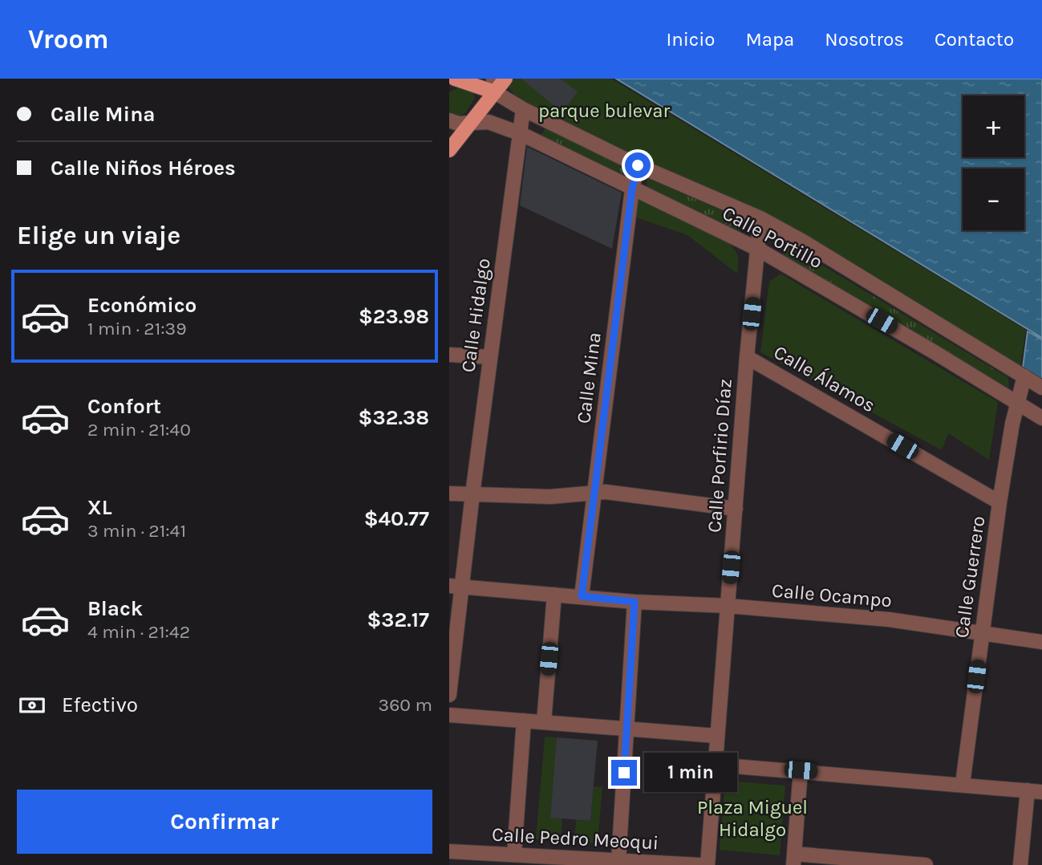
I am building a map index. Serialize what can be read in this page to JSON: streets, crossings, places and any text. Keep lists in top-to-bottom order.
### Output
{
  "streets": {
    "street": [
      "Calle Portillo",
      "Calle Hidalgo",
      "Calle Mina",
      "Calle Álamos",
      "Calle Porfirio Díaz",
      "Calle Guerrero",
      "Calle Ocampo",
      "Calle Pedro Meoqui"
    ]
  },
  "crossings": [
    ["Calle Portillo", "Calle Hidalgo"],
    ["Calle Portillo", "Calle Mina"],
    ["Calle Portillo", "Calle Porfirio Díaz"],
    ["Calle Portillo", "Calle Guerrero"],
    ["Calle Hidalgo", "Calle Ocampo"],
    ["Calle Mina", "Calle Ocampo"],
    ["Calle Álamos", "Calle Porfirio Díaz"],
    ["Calle Álamos", "Calle Guerrero"],
    ["Calle Porfirio Díaz", "Calle Ocampo"],
    ["Calle Guerrero", "Calle Ocampo"]
  ],
  "parks": ["parque bulevar", "Plaza Miguel Hidalgo"],
  "page": {
    "header": "Vroom",
    "nav": [
      "Inicio",
      "Mapa",
      "Nosotros",
      "Contacto"
    ],
    "banner": ["Calle Mina", "Calle Niños Héroes"],
    "map_buttons": ["+", "−"],
    "heading": "Elige un viaje",
    "list": [
      {
        "name": "Económico",
        "note": "1 min · 21:39",
        "value": "$23.98"
      },
      {
        "name": "Confort",
        "note": "2 min · 21:40",
        "value": "$32.38"
      },
      {
        "name": "XL",
        "note": "3 min · 21:41",
        "value": "$40.77"
      },
      {
        "name": "Black",
        "note": "4 min · 21:42",
        "value": "$32.17"
      }
    ],
    "pay": ["Efectivo", "360 m"],
    "bubble": "1 min",
    "buttons": "Confirmar"
  }
}
